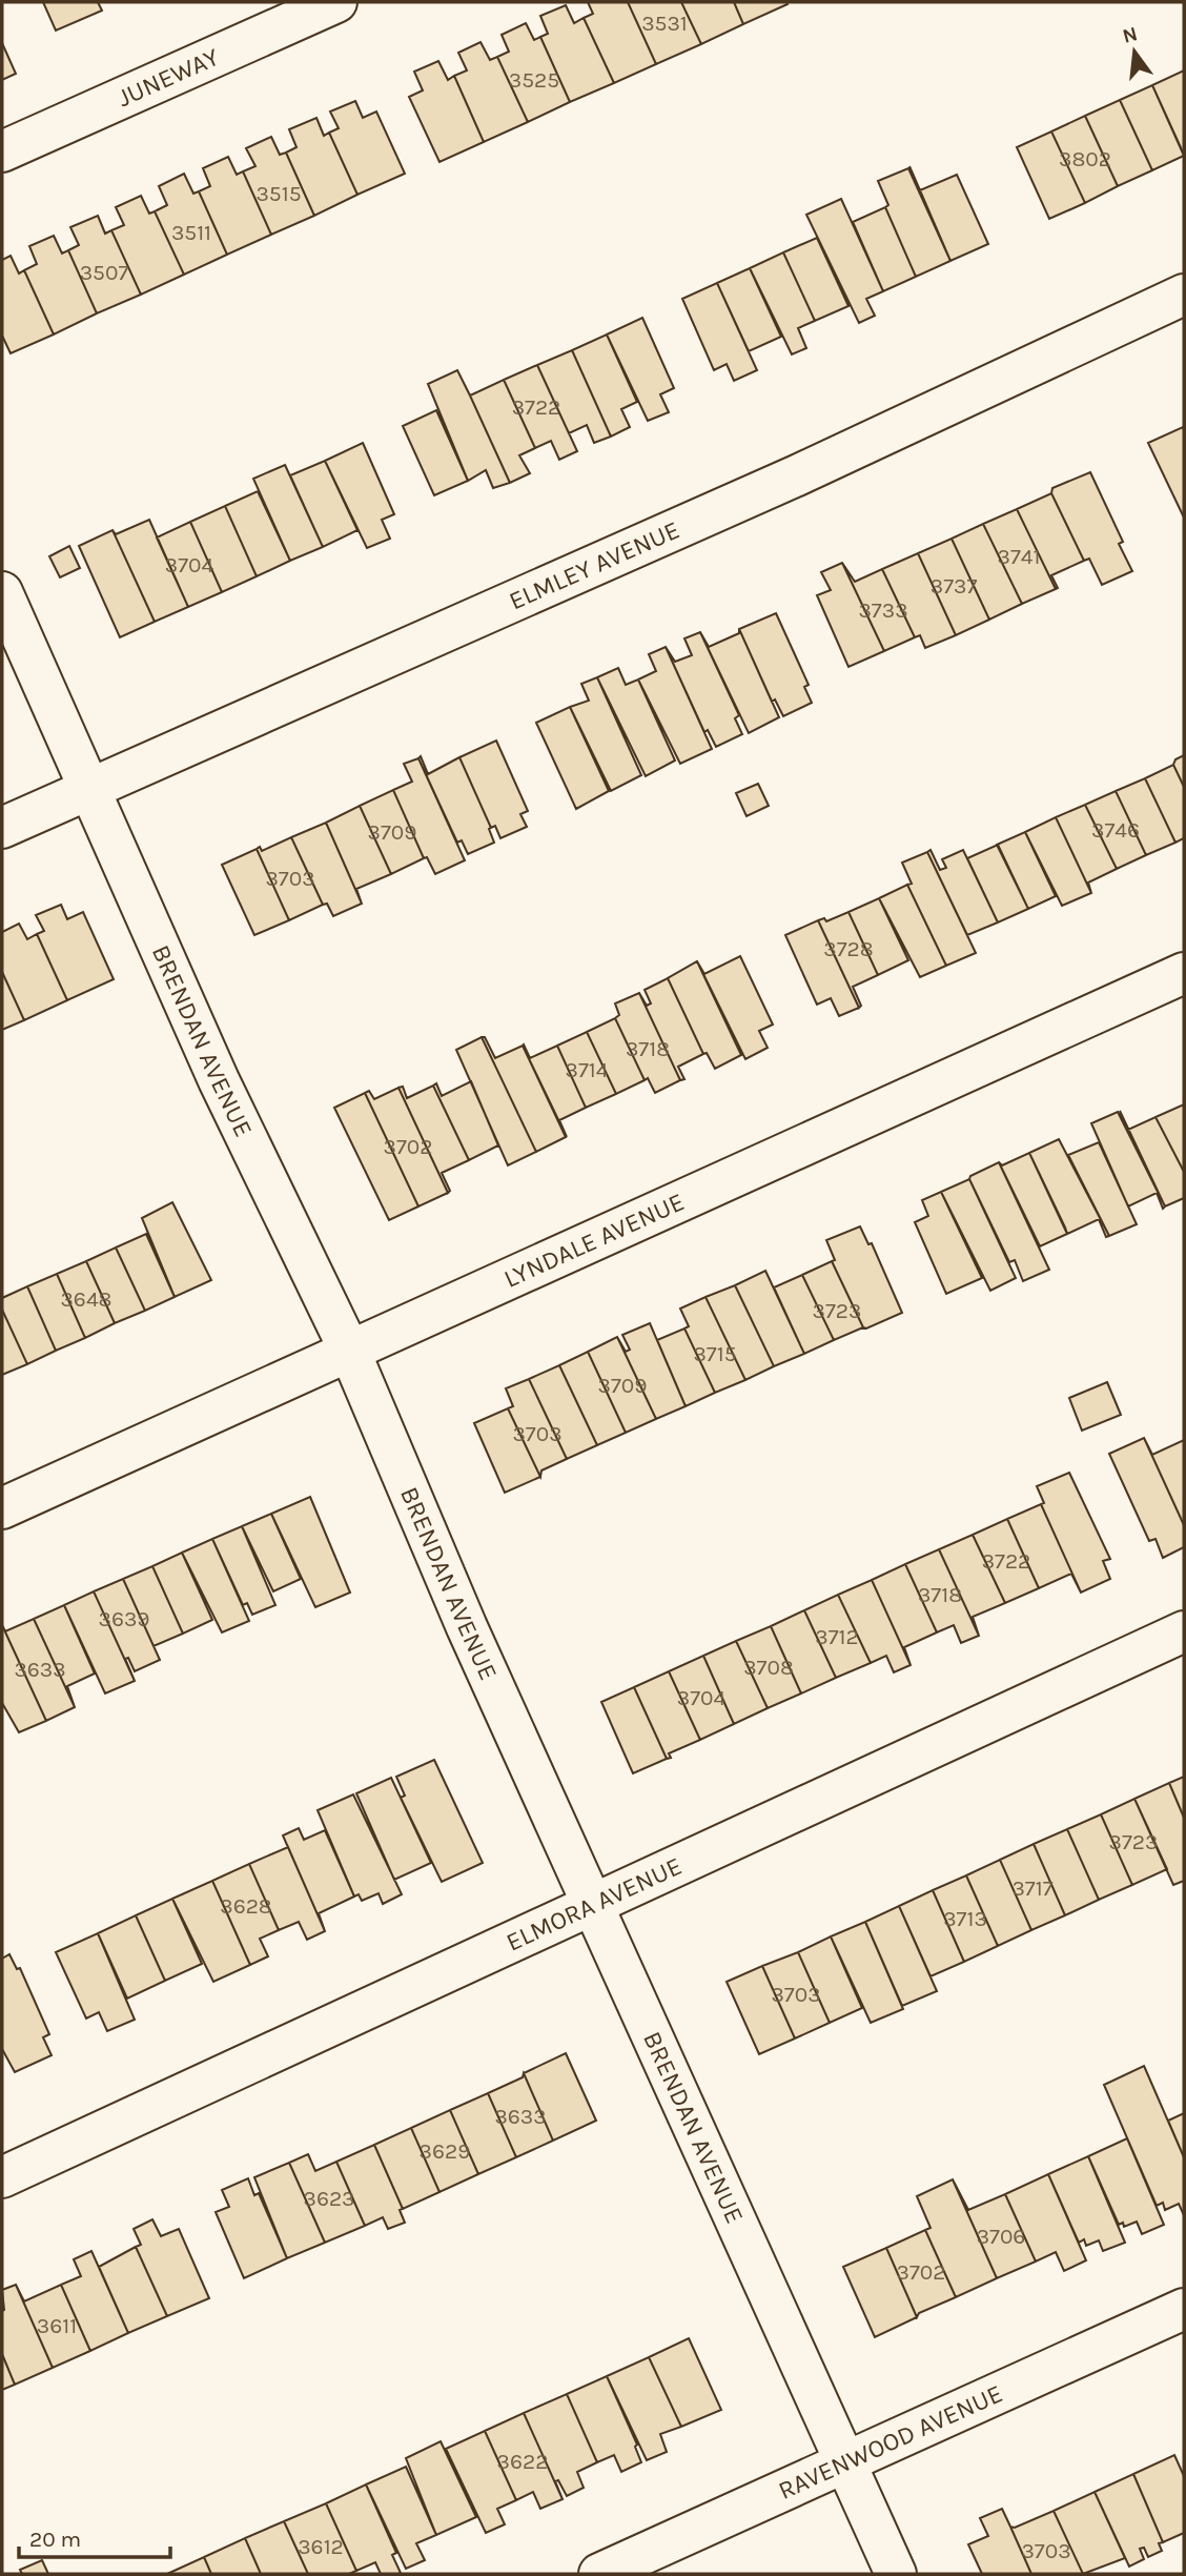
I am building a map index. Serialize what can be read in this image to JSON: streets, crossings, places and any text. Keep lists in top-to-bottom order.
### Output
{
  "streets": {
    "street": [
      "JUNEWAY",
      "ELMLEY AVENUE",
      "BRENDAN AVENUE",
      "LYNDALE AVENUE",
      "ELMORA AVENUE",
      "RAVENWOOD AVENUE"
    ]
  },
  "crossings": [
    ["ELMLEY AVENUE", "BRENDAN AVENUE"],
    ["BRENDAN AVENUE", "LYNDALE AVENUE"],
    ["BRENDAN AVENUE", "ELMORA AVENUE"],
    ["BRENDAN AVENUE", "RAVENWOOD AVENUE"]
  ],
  "house_numbers": [
    "3531",
    "3525",
    "3802",
    "3515",
    "3511",
    "3507",
    "3722",
    "3741",
    "3704",
    "3737",
    "3733",
    "3746",
    "3709",
    "3703",
    "3728",
    "3718",
    "3714",
    "3702",
    "3648",
    "3723",
    "3715",
    "3709",
    "3703",
    "3722",
    "3718",
    "3639",
    "3712",
    "3708",
    "3633",
    "3704",
    "3723",
    "3717",
    "3628",
    "3713",
    "3703",
    "3633",
    "3629",
    "3623",
    "3706",
    "3702",
    "3611",
    "3622",
    "3612",
    "3703"
  ],
  "scale_bar": "20 m",
  "north": "top"
}
